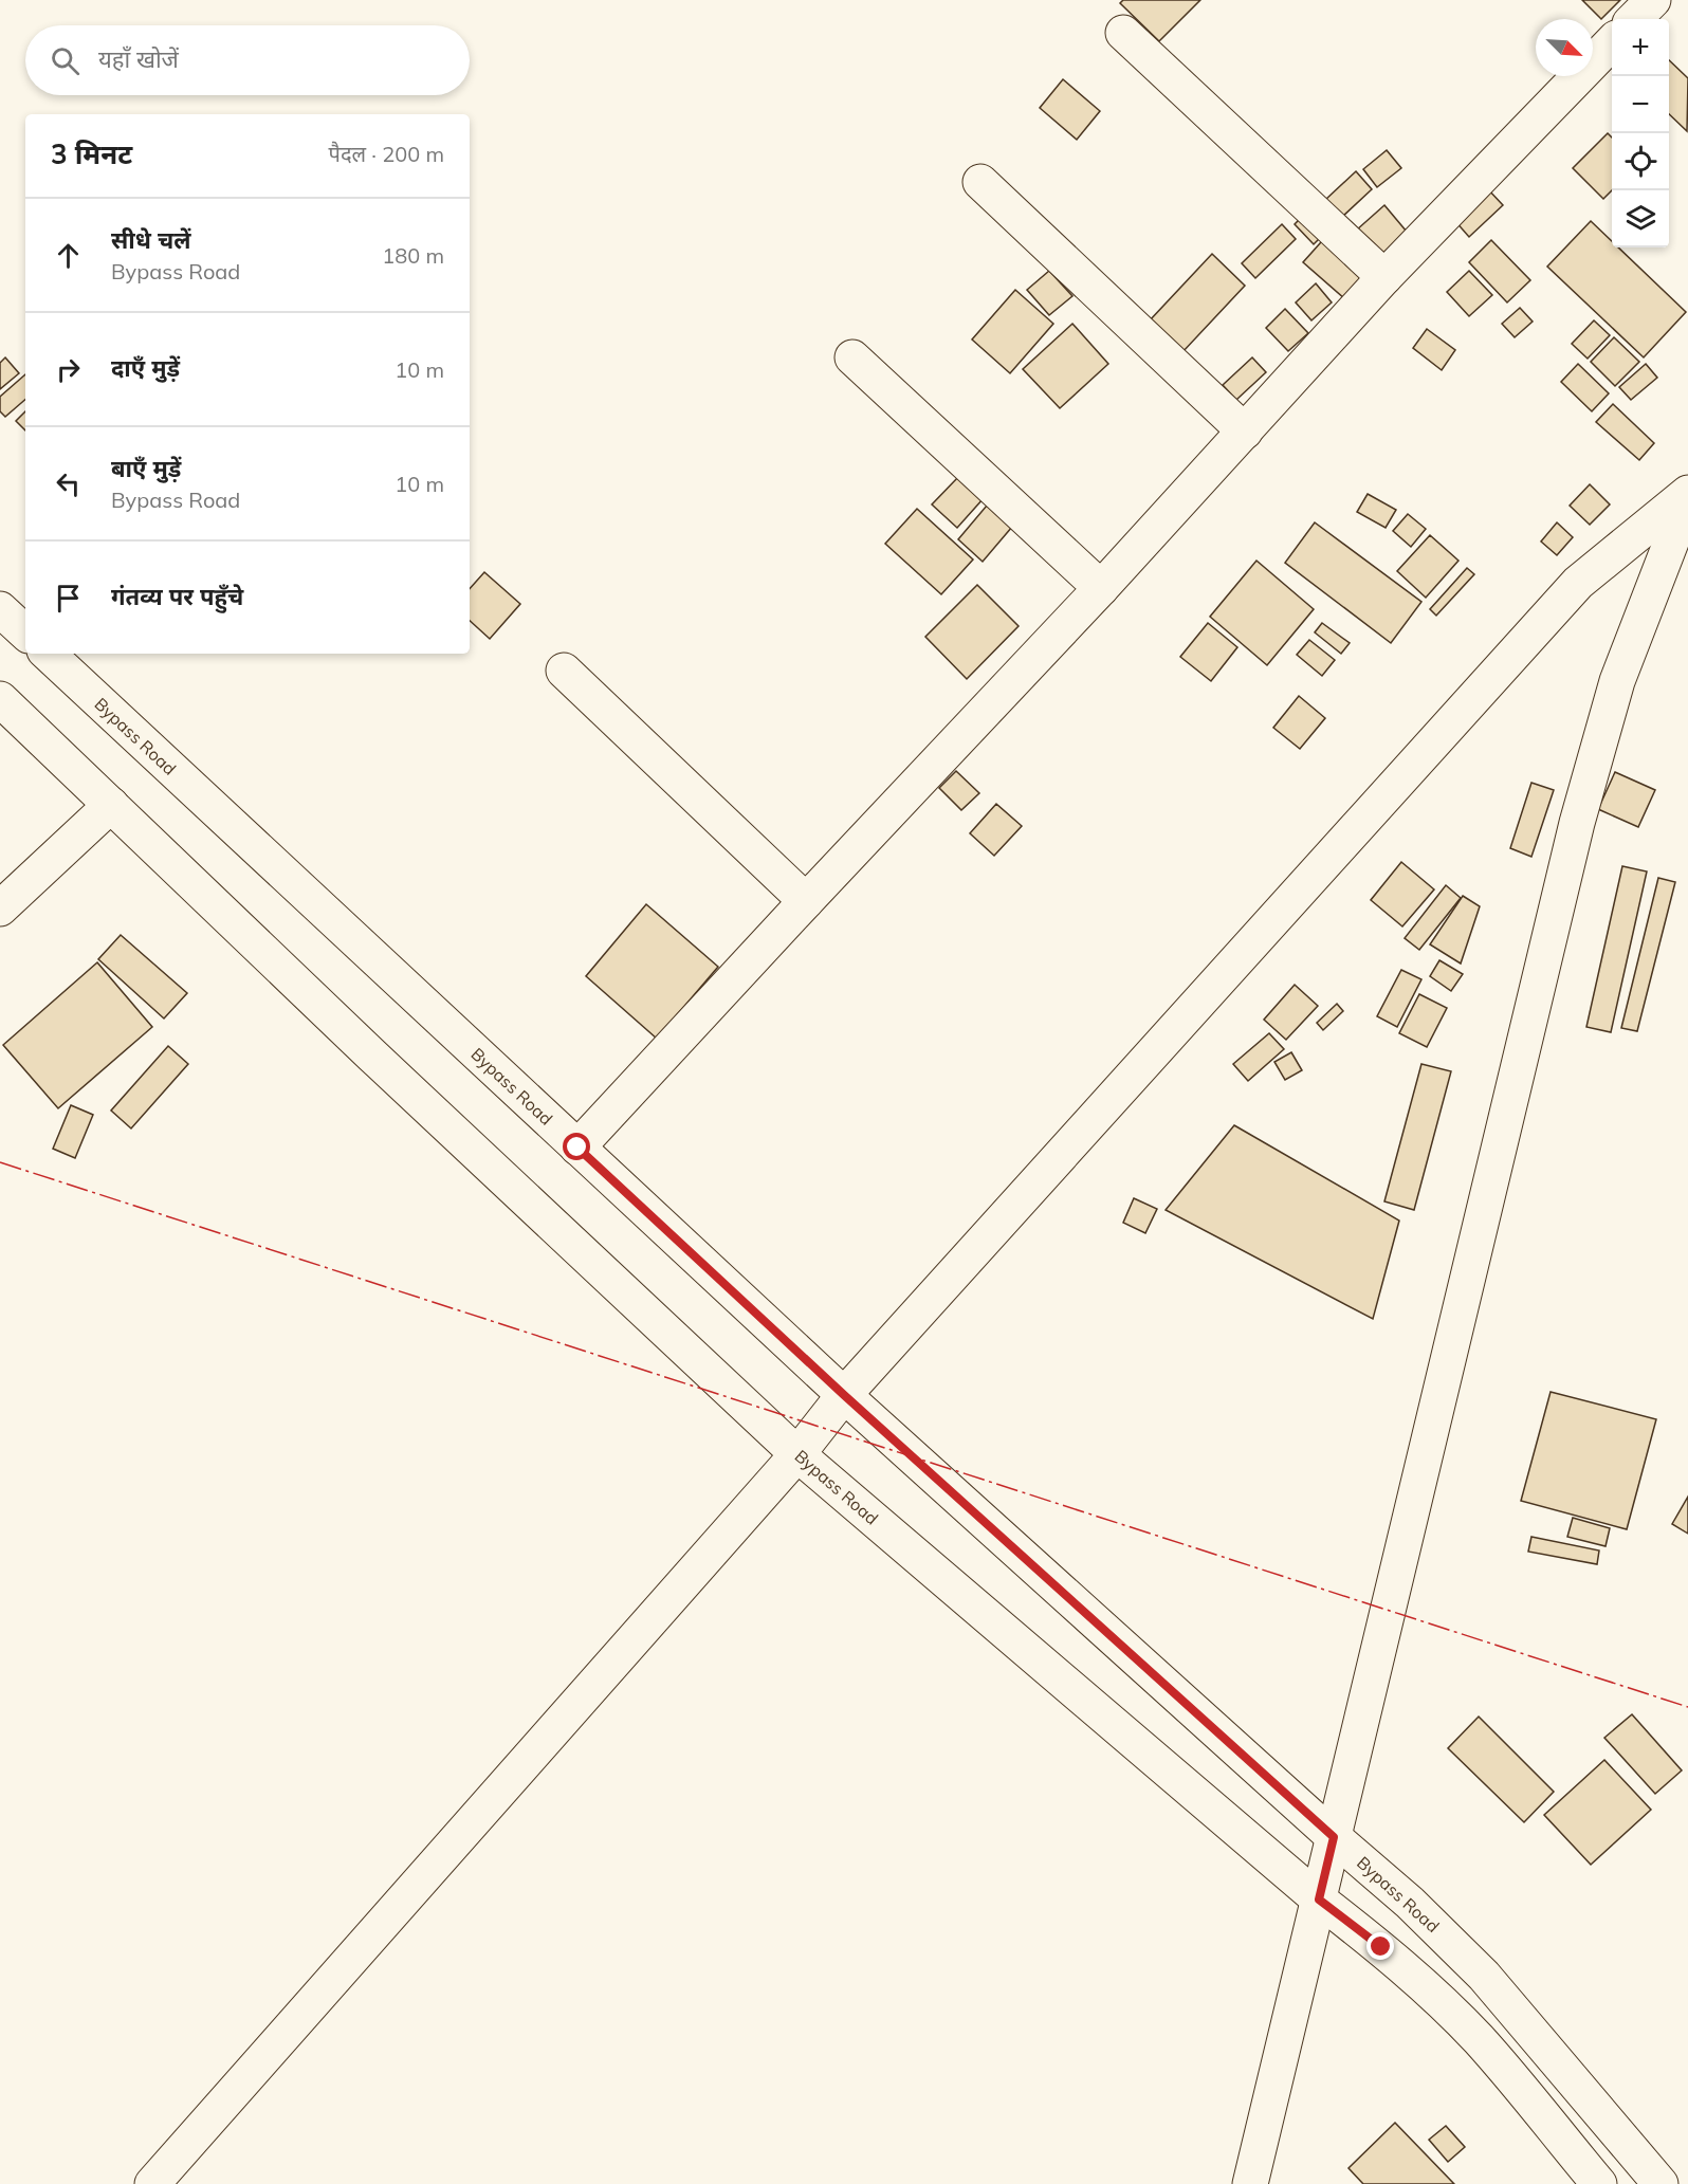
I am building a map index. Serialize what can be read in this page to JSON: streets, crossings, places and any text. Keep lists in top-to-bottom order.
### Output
{
  "streets": {
    "main road": ["Bypass Road"]
  },
  "north": "bottom right",
  "page": {
    "map_buttons": ["+", "−"],
    "search": "यहाँ खोजें",
    "heading": ["3 मिनट", "पैदल · 200 m"],
    "list": [
      ["सीधे चलें", "Bypass Road", "180 m"],
      ["दाएँ मुड़ें", "10 m"],
      ["बाएँ मुड़ें", "Bypass Road", "10 m"],
      "गंतव्य पर पहुँचे"
    ]
  }
}
